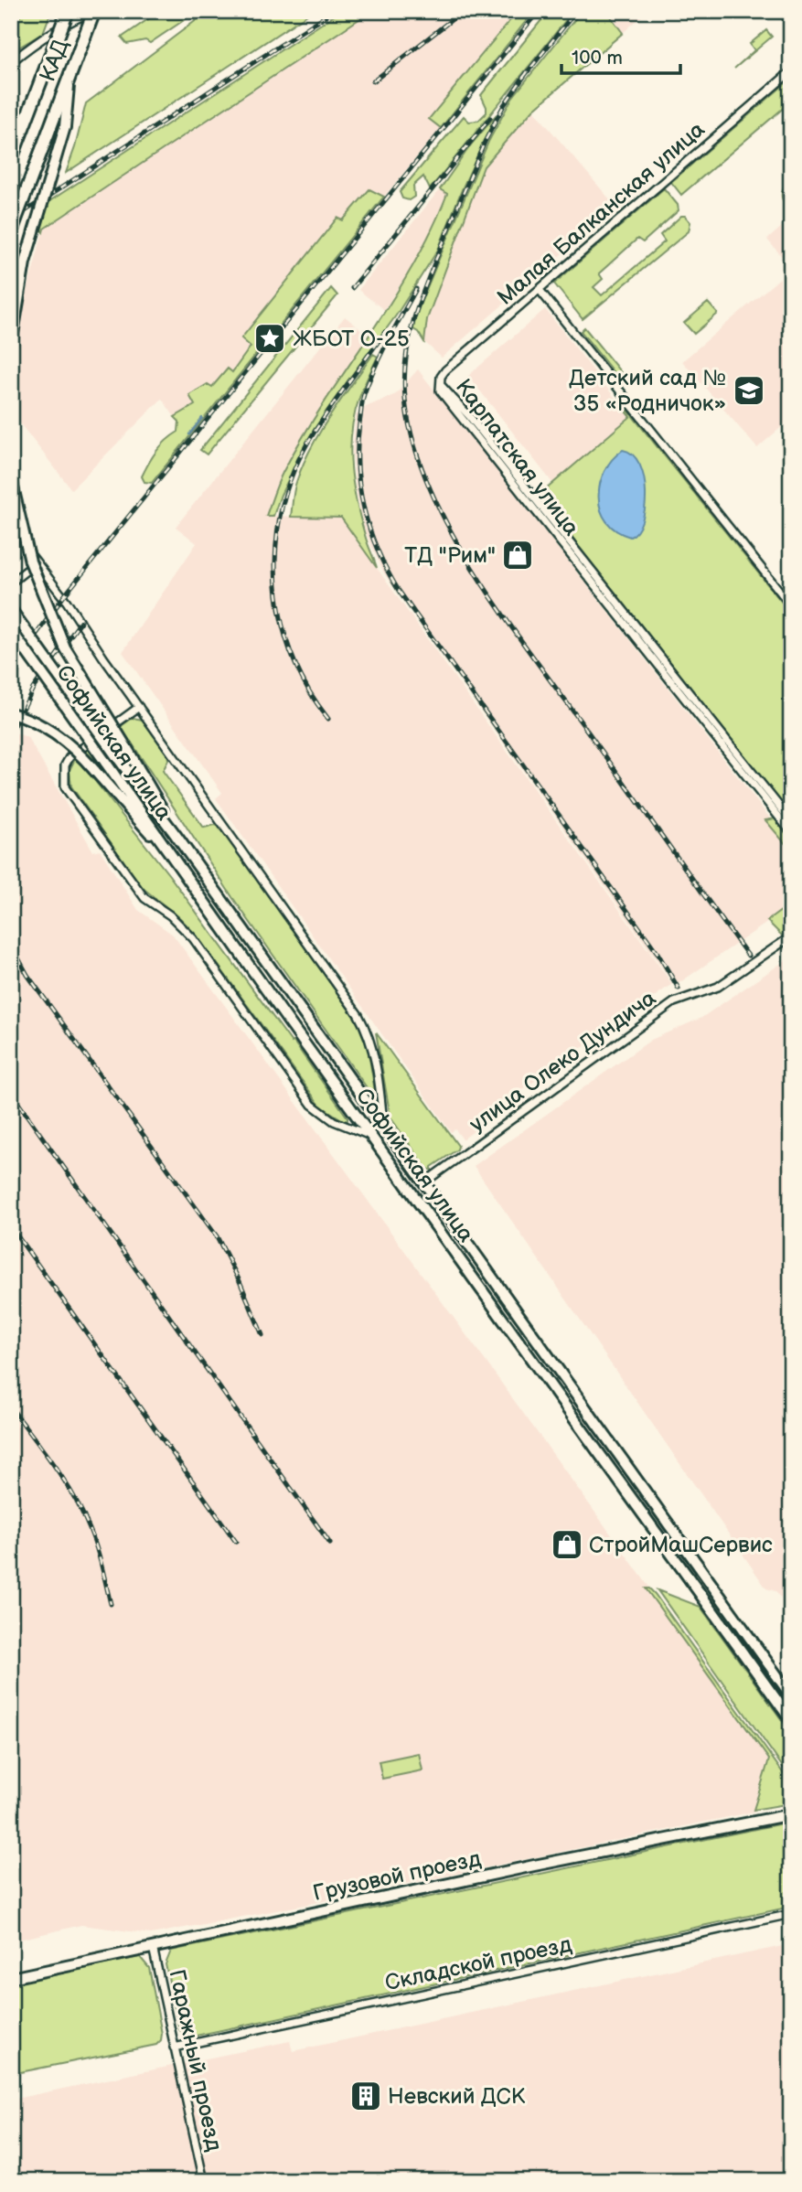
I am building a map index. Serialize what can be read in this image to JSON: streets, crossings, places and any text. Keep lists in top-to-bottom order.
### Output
{
  "streets": {
    "highway": ["КАД"],
    "main road": ["Софийская улица", "Грузовой проезд"],
    "street": [
      "Малая Балканская улица",
      "Карпатская улица",
      "улица Олеко Дундича",
      "Складской проезд",
      "Гаражный проезд"
    ]
  },
  "crossings": [
    ["Малая Балканская улица", "Карпатская улица"],
    ["Софийская улица", "улица Олеко Дундича"],
    ["Грузовой проезд", "Гаражный проезд"],
    ["Складской проезд", "Гаражный проезд"]
  ],
  "places": {
    "place": ["ЖБОТ О-25"],
    "school or university": ["Детский сад № 35 «Родничок»"],
    "shop": ["ТД \"Рим\"", "СтройМашСервис"],
    "building": ["Невский ДСК"]
  },
  "scale_bar": "100 m"
}
